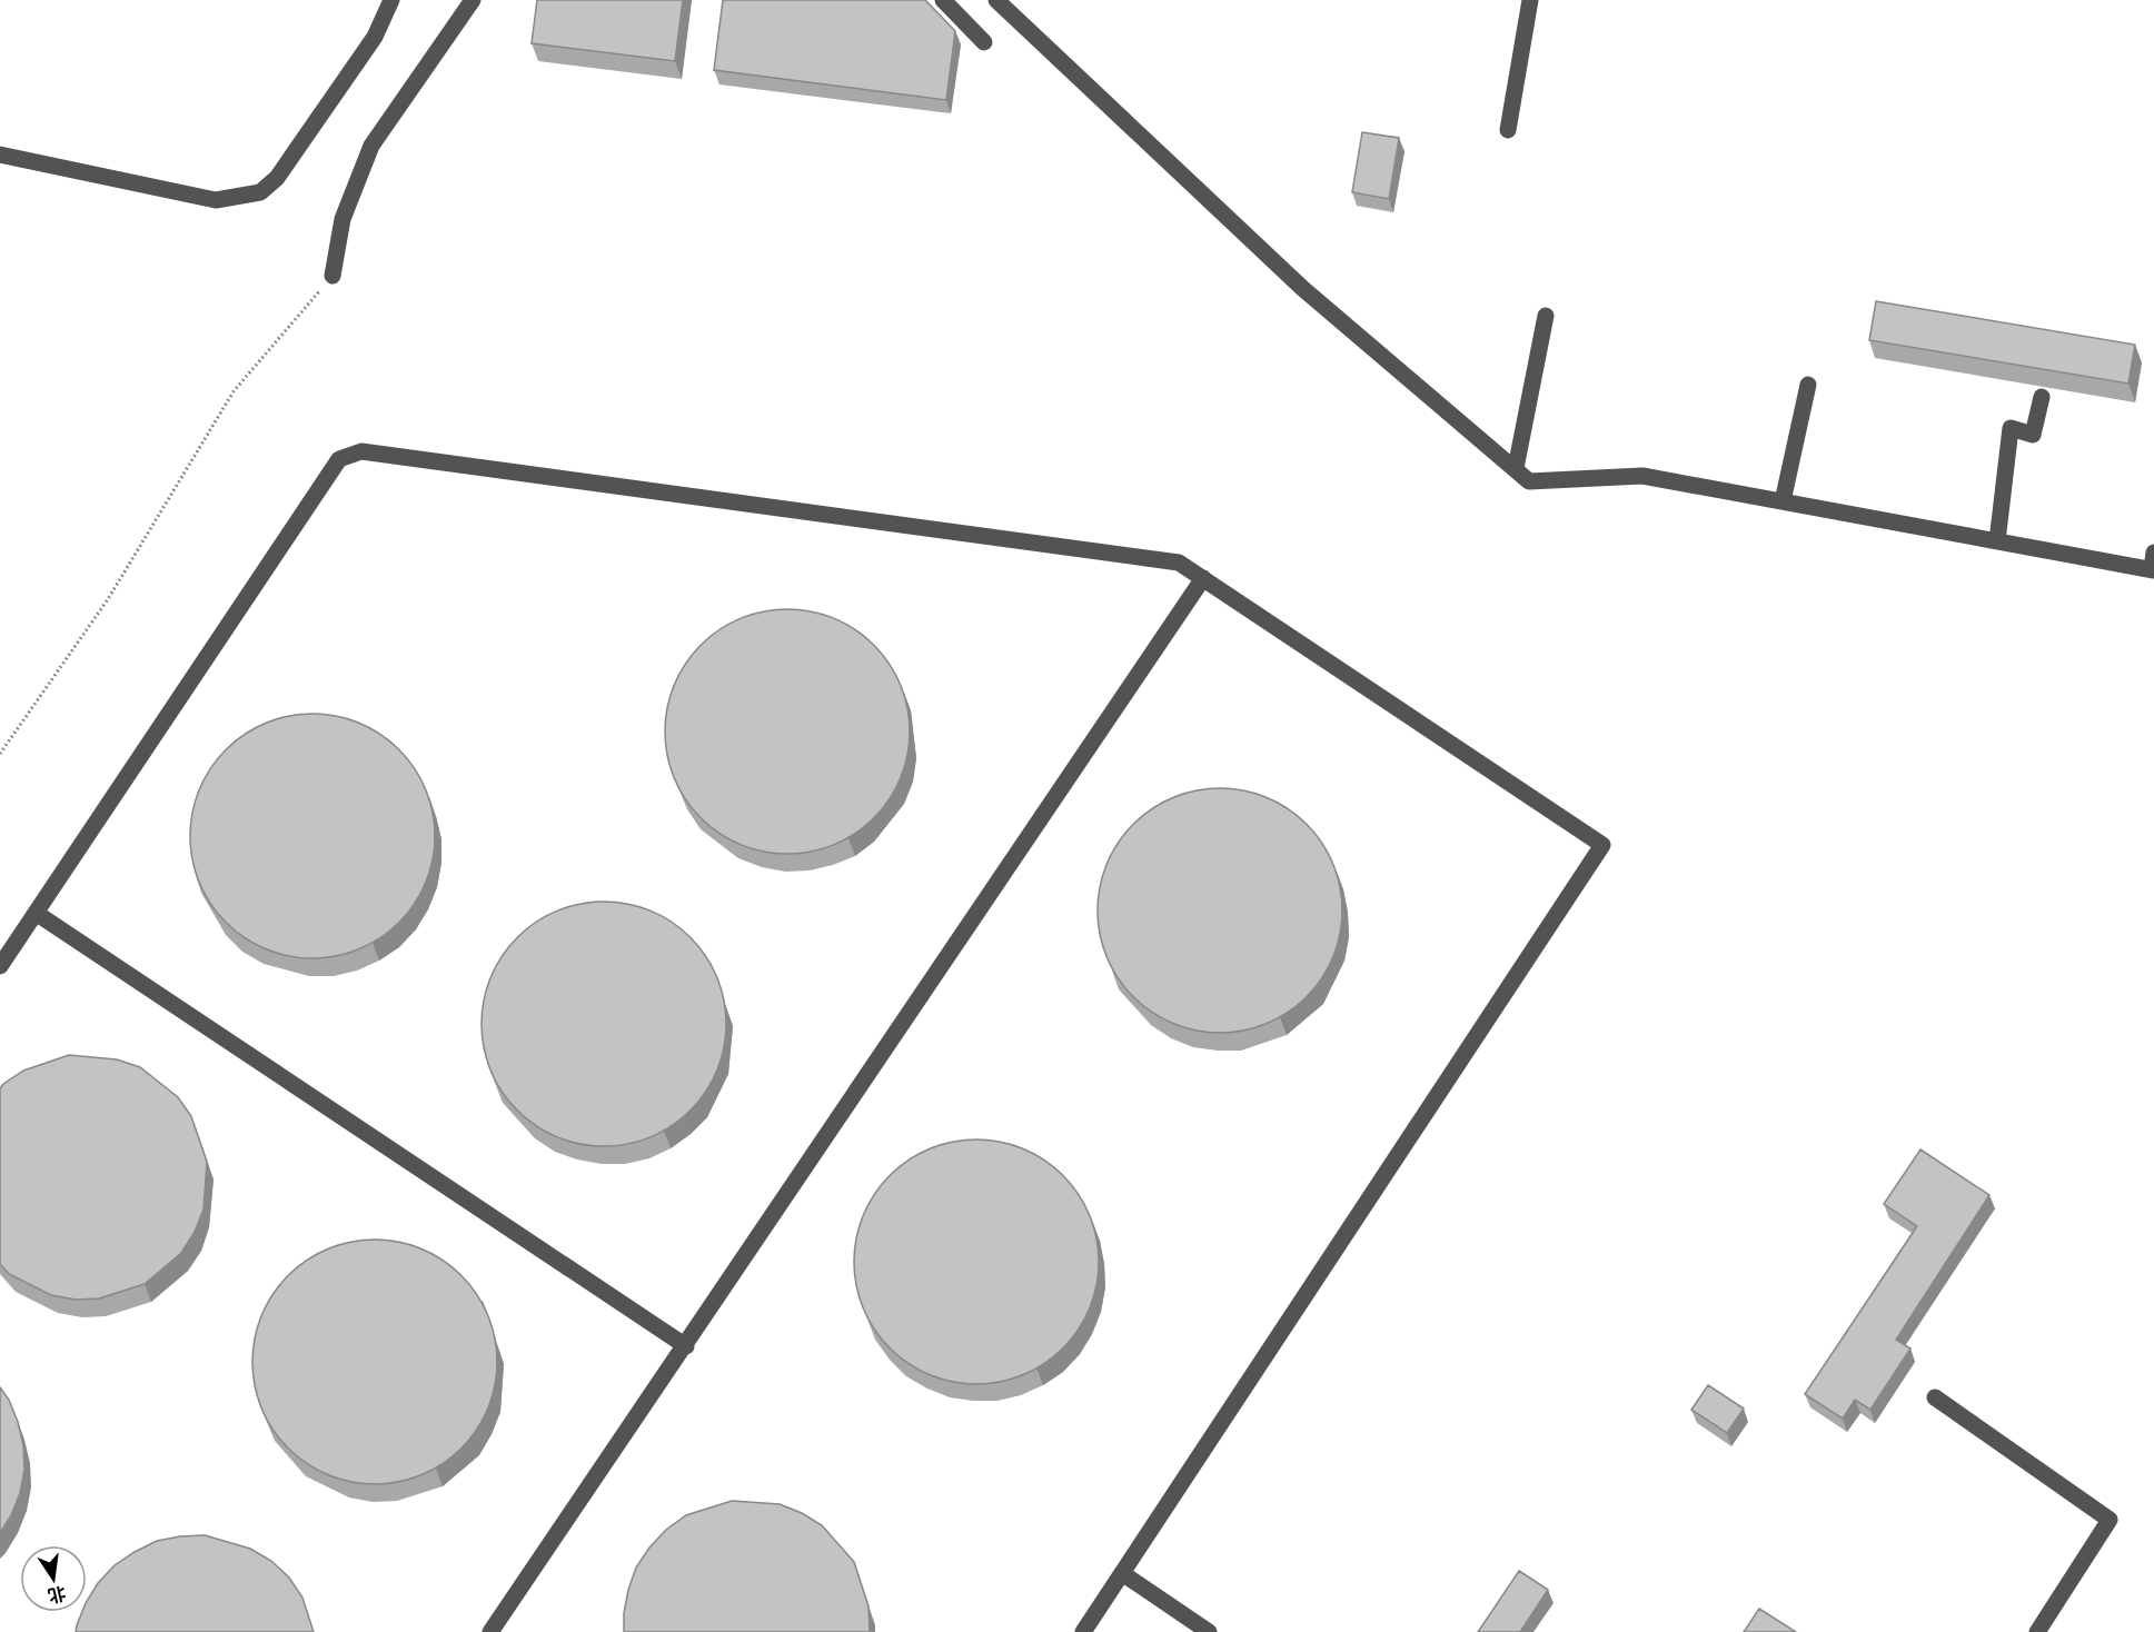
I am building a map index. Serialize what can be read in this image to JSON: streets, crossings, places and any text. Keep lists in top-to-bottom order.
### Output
{
  "north": "bottom"
}
